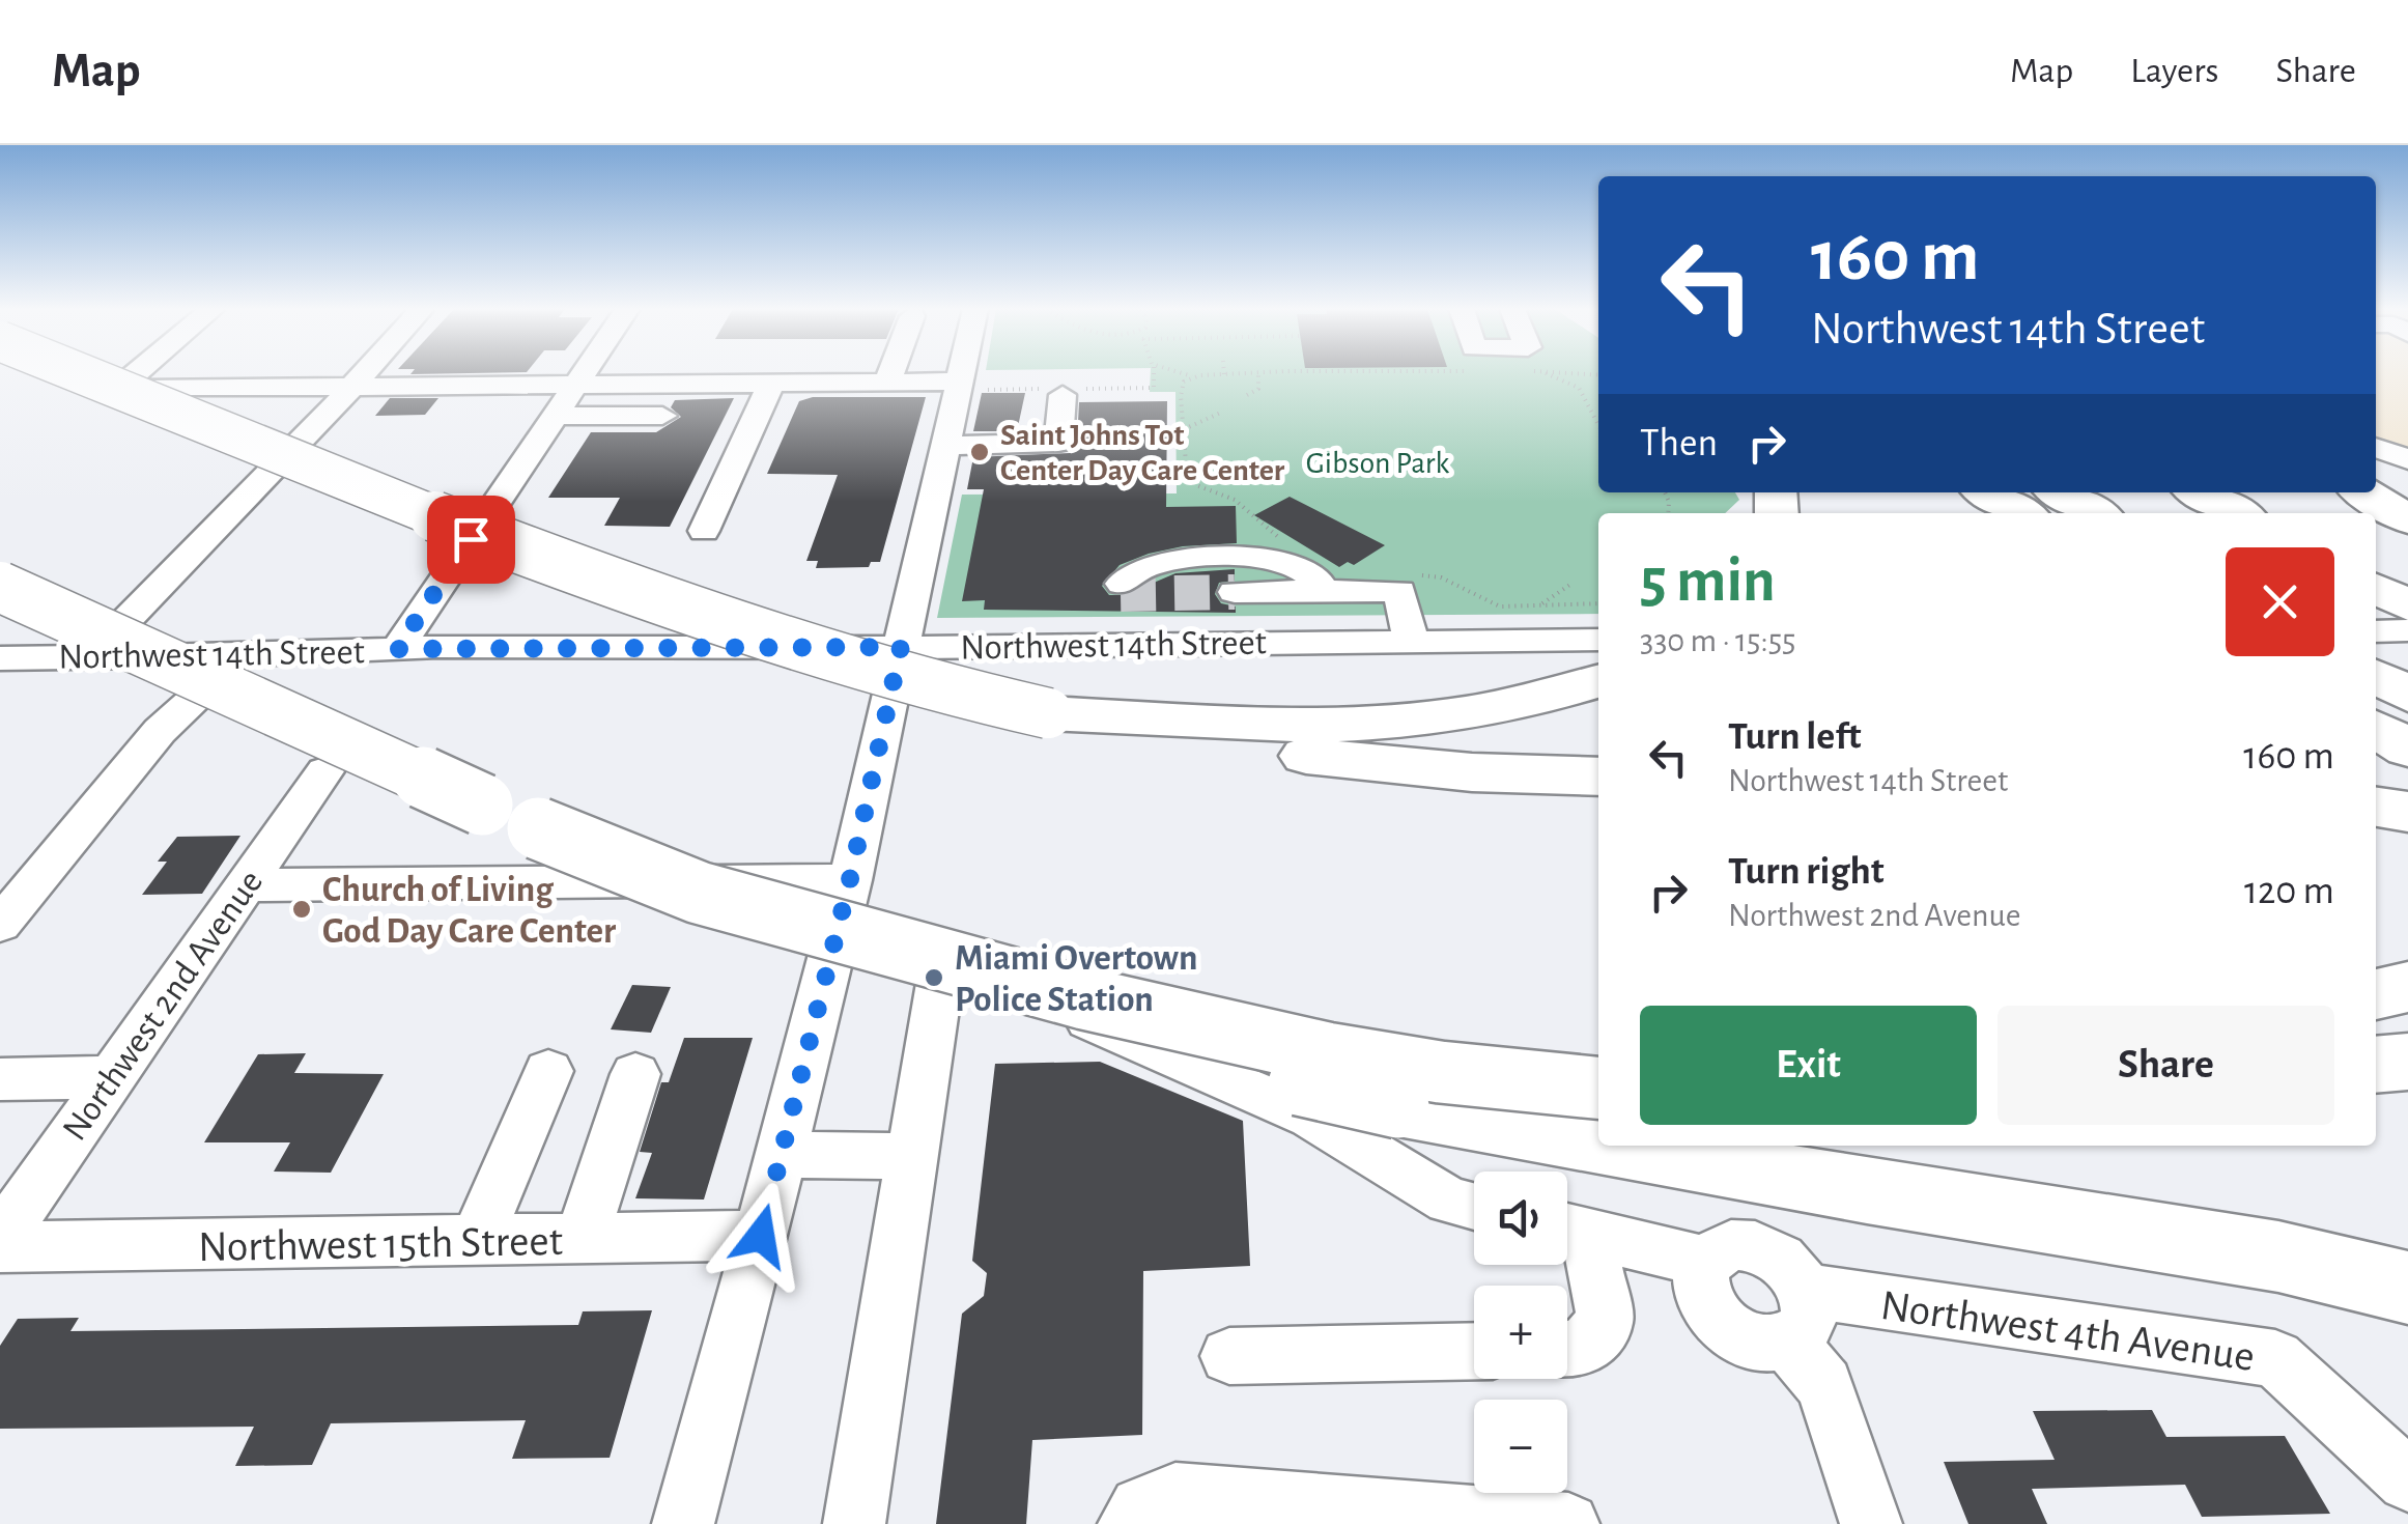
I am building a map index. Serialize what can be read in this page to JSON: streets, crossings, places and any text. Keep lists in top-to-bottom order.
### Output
{
  "streets": {
    "street": [
      "Northwest 14th Street",
      "Northwest 2nd Avenue",
      "Northwest 15th Street",
      "Northwest 4th Avenue"
    ]
  },
  "parks": ["Gibson Park"],
  "places": ["Saint Johns Tot Center Day Care Center", "Church of Living God Day Care Center", "Miami Overtown Police Station"],
  "page": {
    "header": "Map",
    "nav": ["Map", "Layers", "Share"],
    "turn": ["160 m", "Northwest 14th Street"],
    "then": "Then",
    "heading": ["5 min", "330 m · 15:55"],
    "list": [
      {
        "name": "Turn left",
        "note": "Northwest 14th Street",
        "value": "160 m"
      },
      {
        "name": "Turn right",
        "note": "Northwest 2nd Avenue",
        "value": "120 m"
      }
    ],
    "buttons": ["Exit", "Share"],
    "map_buttons": ["+", "−"]
  }
}
